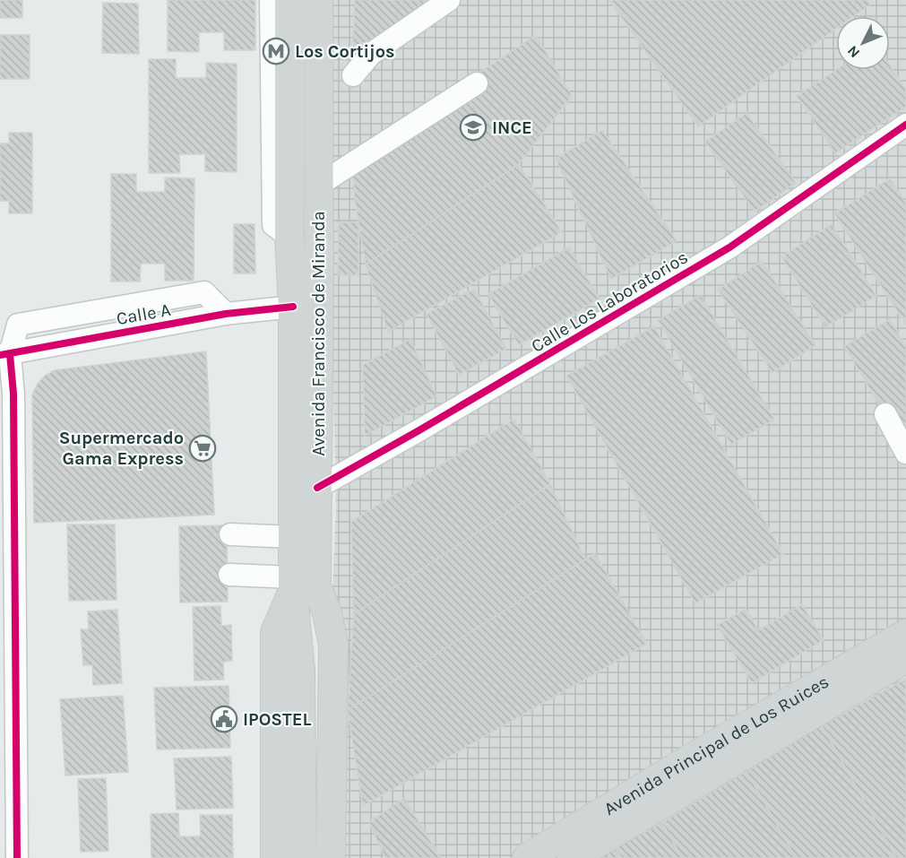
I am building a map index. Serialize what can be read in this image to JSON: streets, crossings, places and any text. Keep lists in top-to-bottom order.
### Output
{
  "streets": {
    "main road": ["Avenida Francisco de Miranda", "Avenida Principal de Los Ruices"],
    "street": ["Calle Los Laboratorios", "Calle A"]
  },
  "crossings": [
    ["Calle Los Laboratorios", "Avenida Francisco de Miranda"],
    ["Calle A", "Avenida Francisco de Miranda"]
  ],
  "places": {
    "metro station": ["Los Cortijos"],
    "school or university": ["INCE"],
    "supermarket": ["Supermercado Gama Express"],
    "public building": ["IPOSTEL"]
  },
  "north": "bottom left"
}
